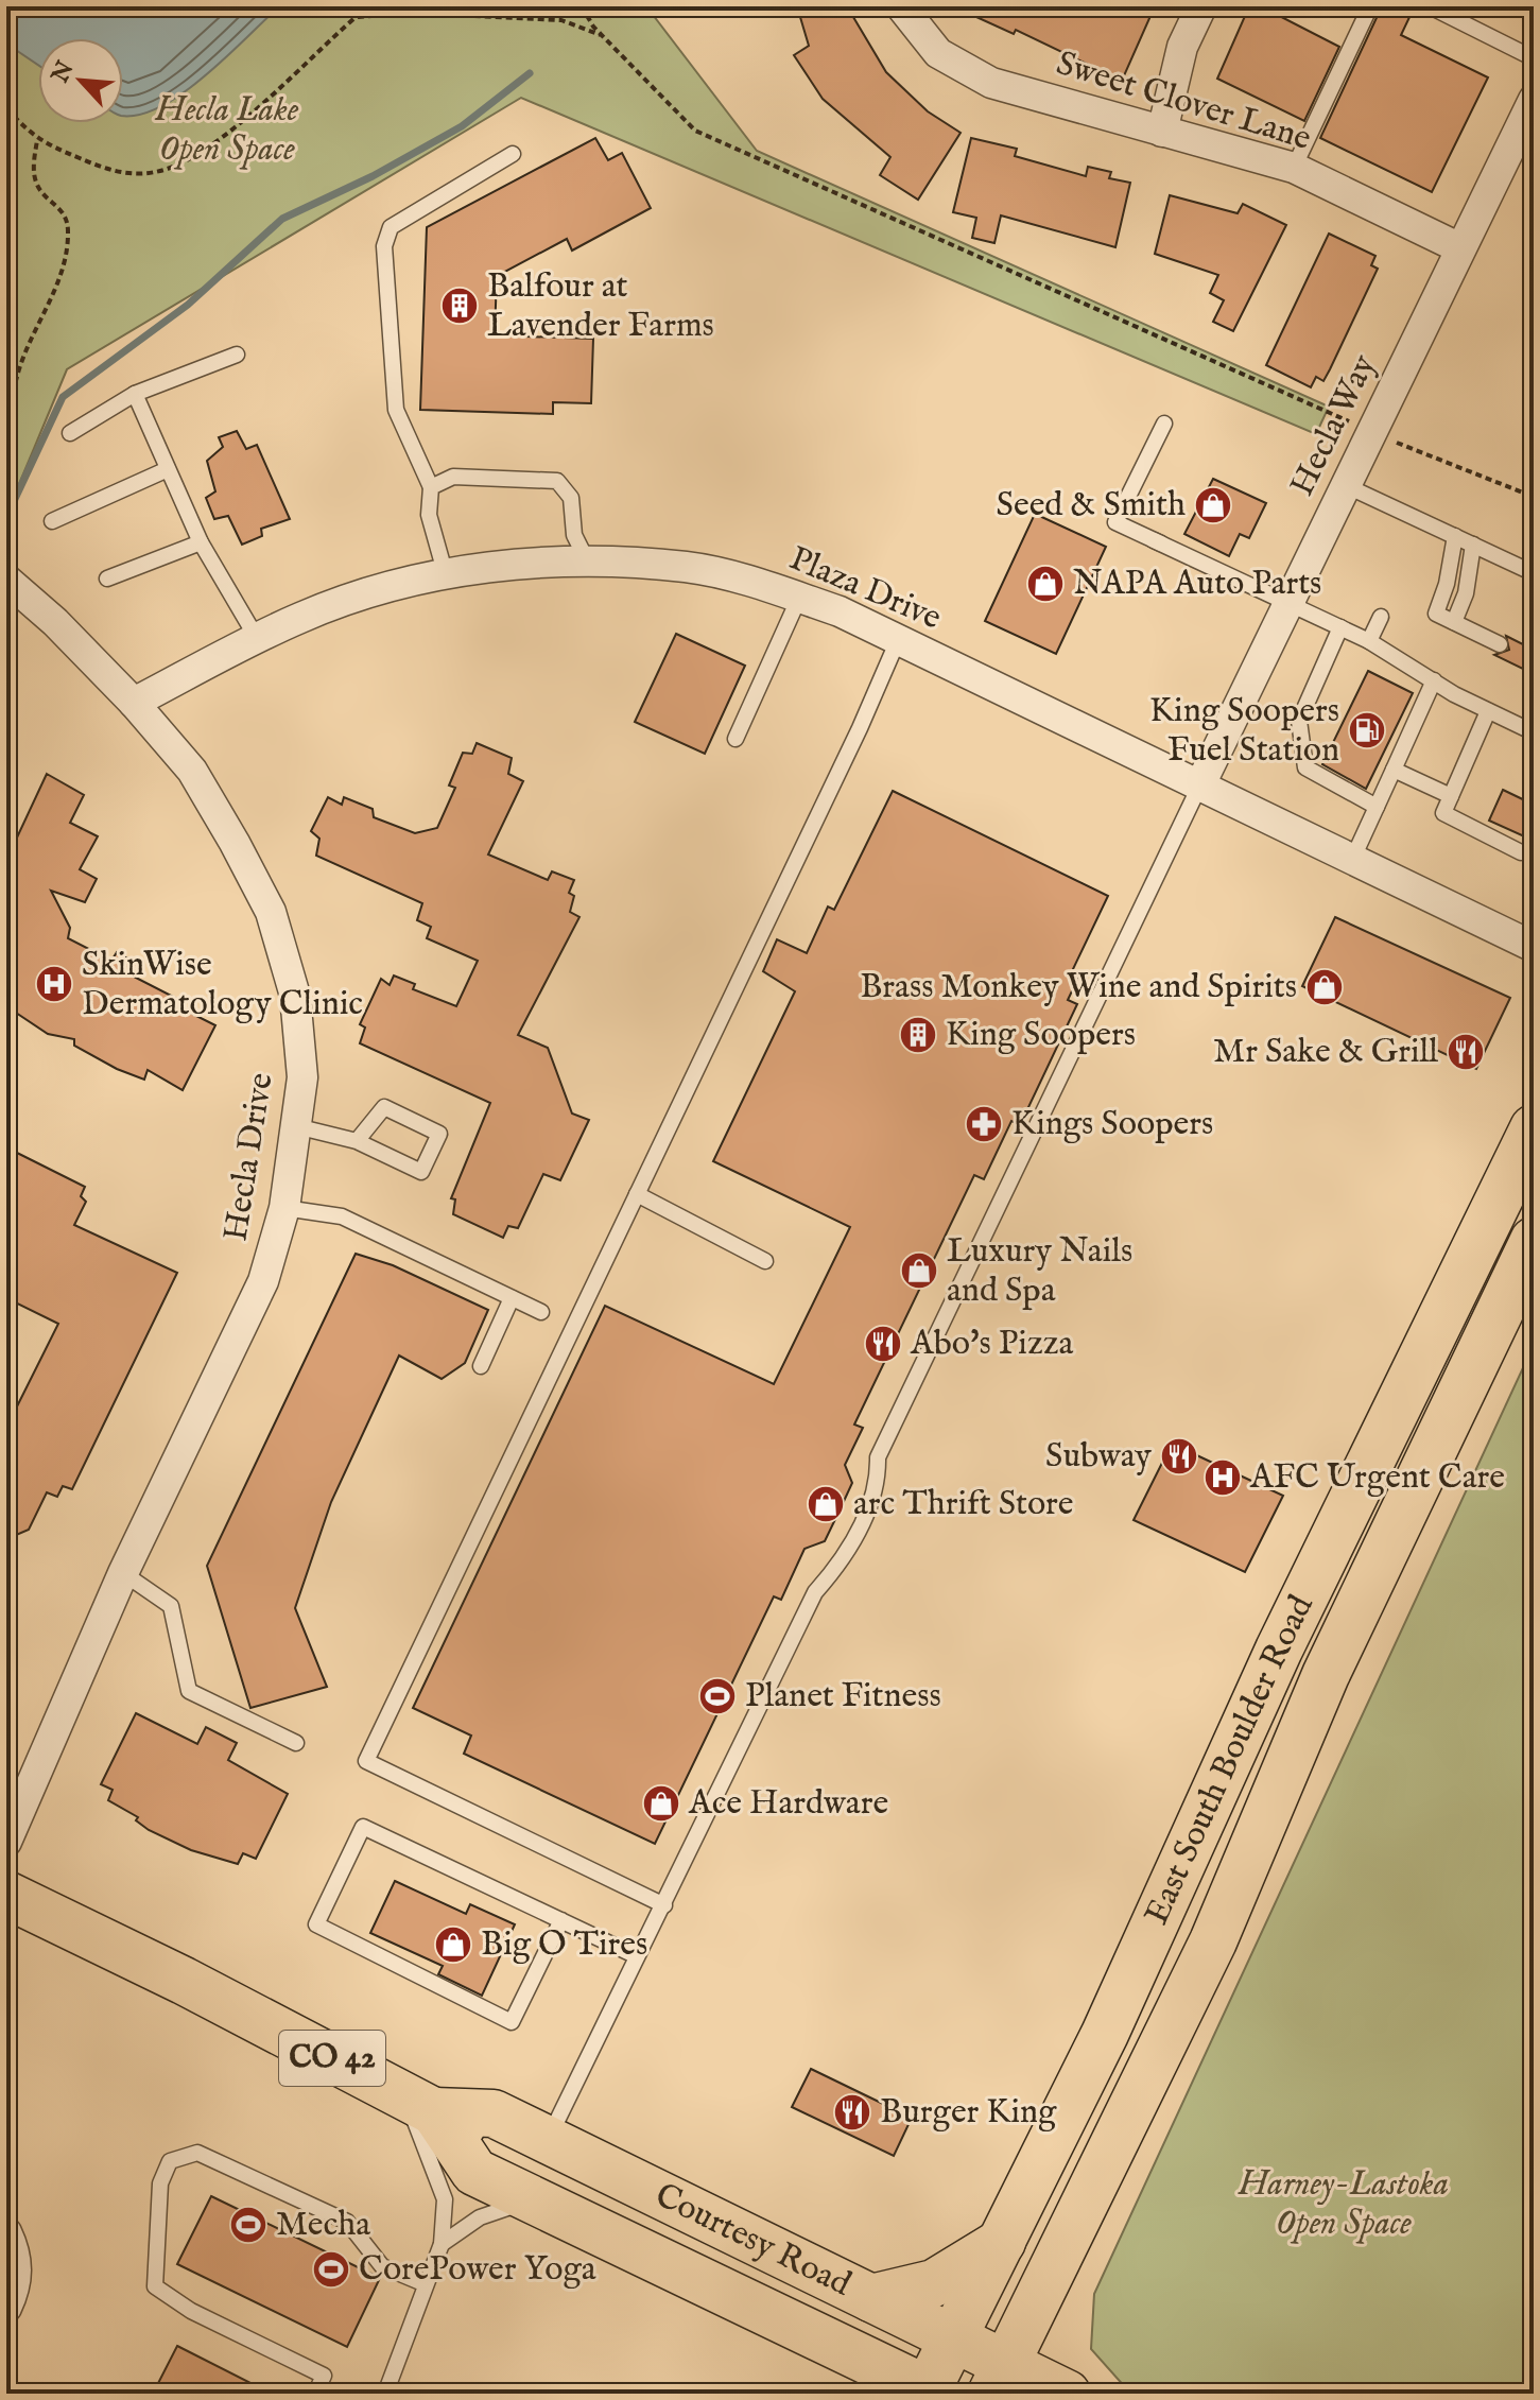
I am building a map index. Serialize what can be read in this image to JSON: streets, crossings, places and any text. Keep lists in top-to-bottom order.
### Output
{
  "streets": {
    "main road": ["East South Boulder Road", "CO 42", "Courtesy Road"],
    "street": [
      "Sweet Clover Lane",
      "Hecla Way",
      "Plaza Drive",
      "Hecla Drive"
    ]
  },
  "crossings": [
    ["Sweet Clover Lane", "Hecla Way"],
    ["Hecla Way", "Plaza Drive"],
    ["Plaza Drive", "Hecla Drive"],
    ["East South Boulder Road", "Courtesy Road"]
  ],
  "parks": ["Hecla Lake Open Space", "Harney-Lastoka Open Space"],
  "places": {
    "building": ["Balfour at Lavender Farms", "King Soopers"],
    "shop": [
      "Seed & Smith",
      "NAPA Auto Parts",
      "Brass Monkey Wine and Spirits",
      "Luxury Nails and Spa",
      "arc Thrift Store",
      "Ace Hardware",
      "Big O Tires"
    ],
    "fuel station": ["King Soopers Fuel Station"],
    "hospital": ["SkinWise Dermatology Clinic", "AFC Urgent Care"],
    "restaurant": [
      "Mr Sake & Grill",
      "Abo's Pizza",
      "Subway",
      "Burger King"
    ],
    "pharmacy": ["Kings Soopers"],
    "sports": ["Planet Fitness", "Mecha", "CorePower Yoga"]
  },
  "north": "top left"
}
